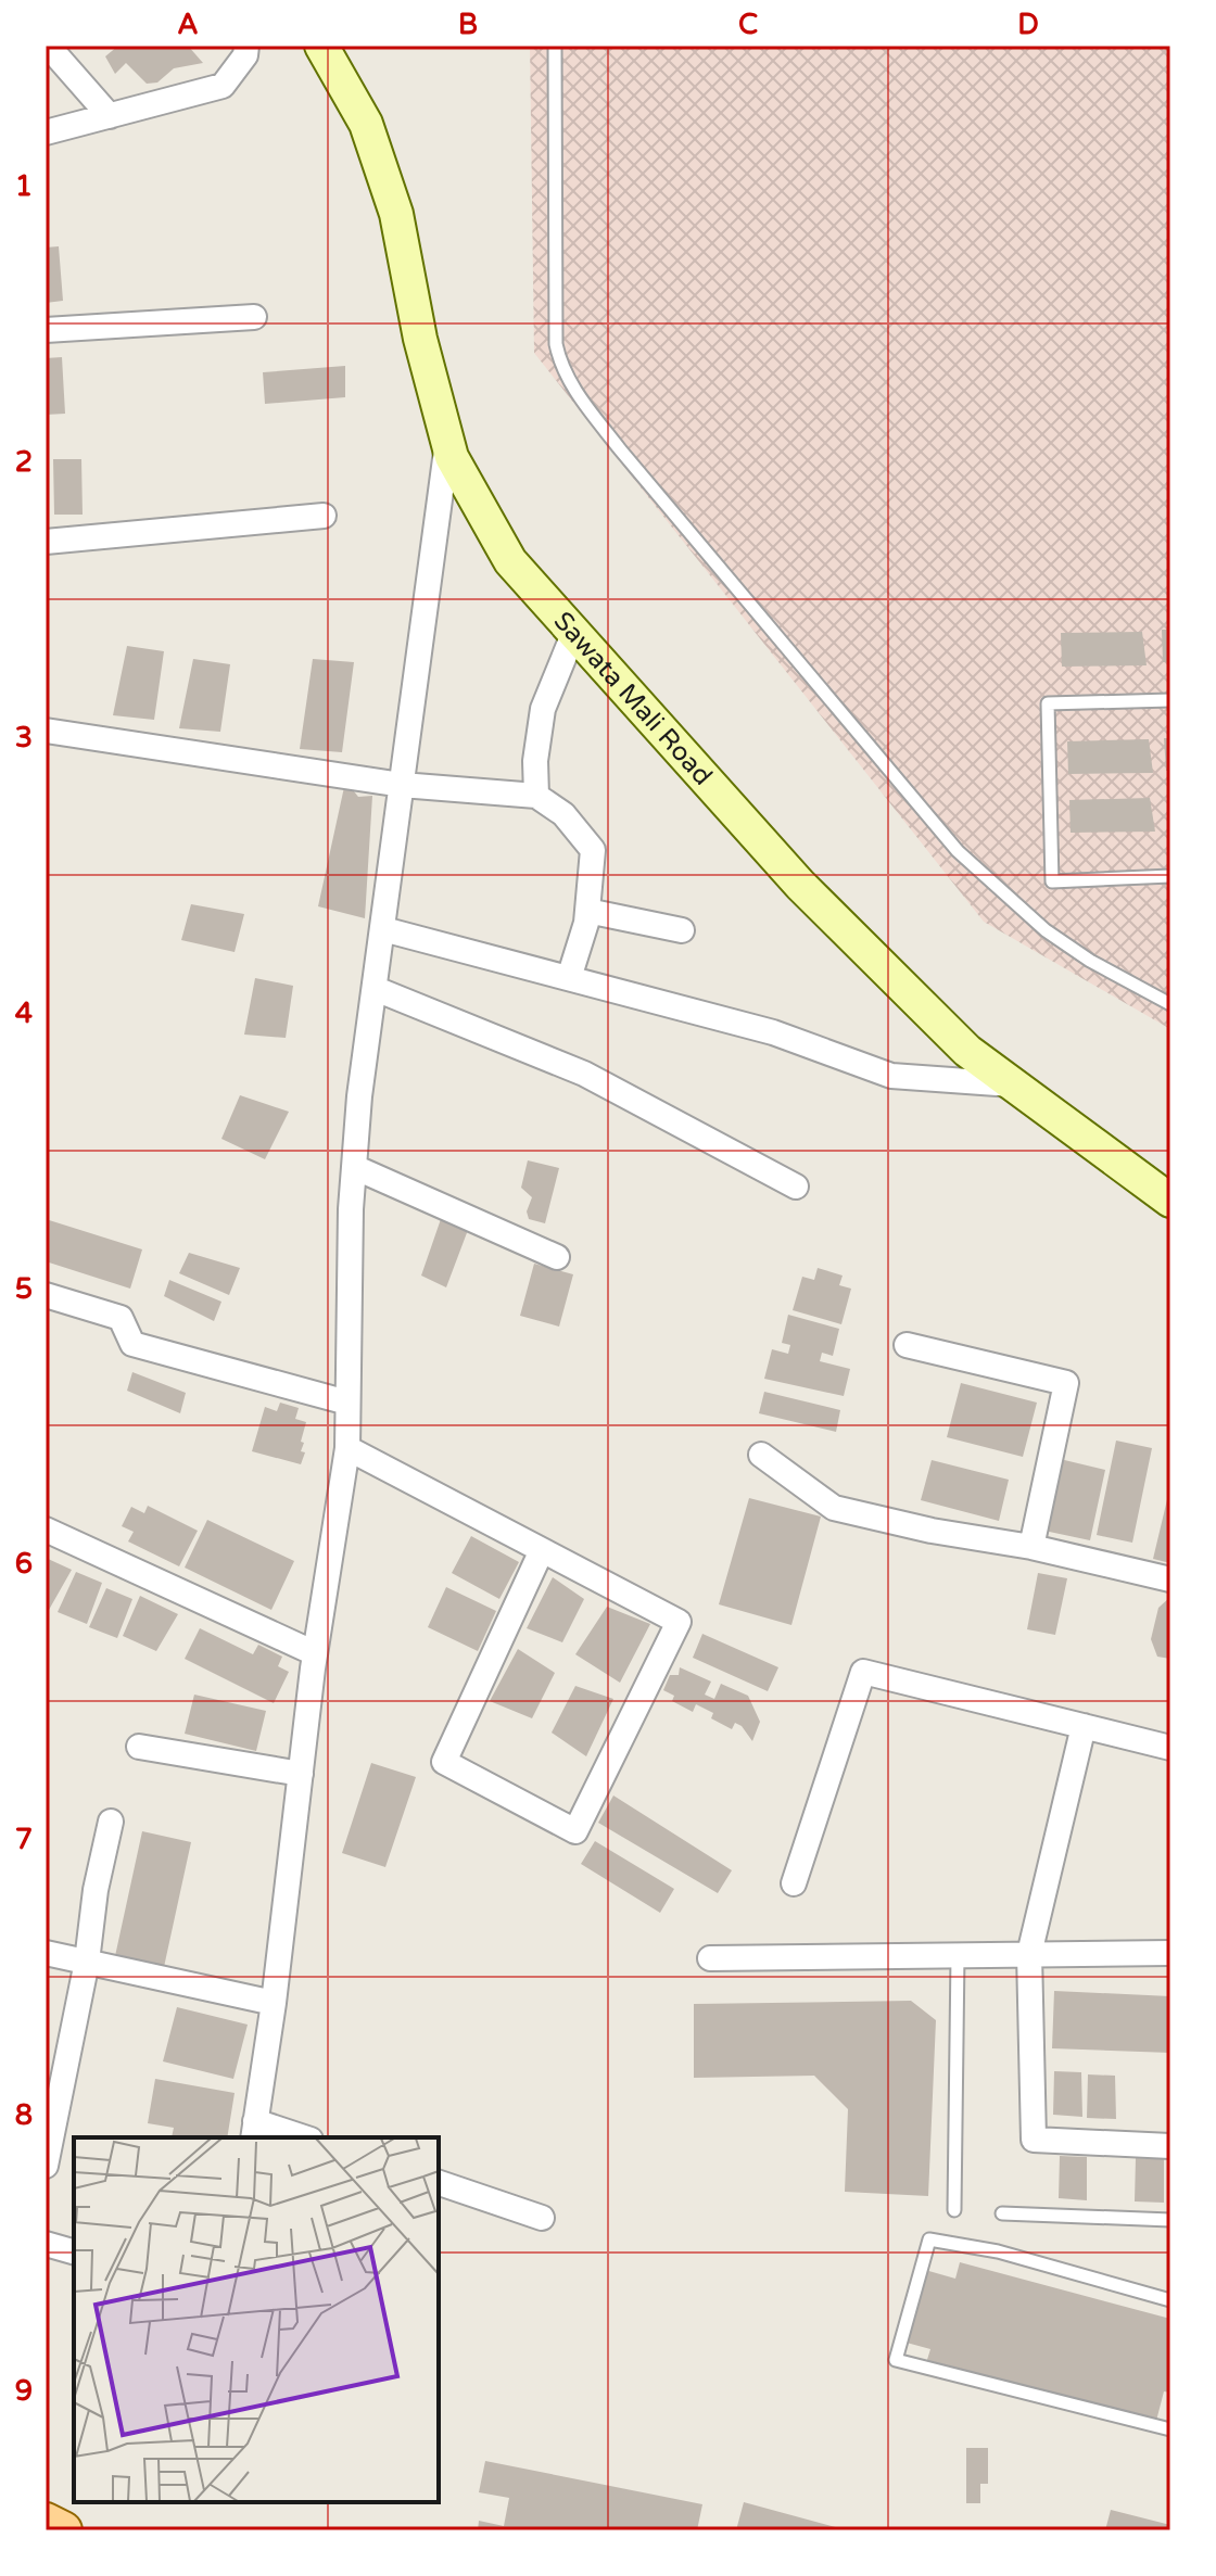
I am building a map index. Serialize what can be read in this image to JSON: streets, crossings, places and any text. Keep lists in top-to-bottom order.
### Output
{
  "streets": {
    "street": ["Sawata Mali Road"]
  },
  "grid": {
    "columns": [
      "A",
      "B",
      "C",
      "D"
    ],
    "rows": [
      "1",
      "2",
      "3",
      "4",
      "5",
      "6",
      "7",
      "8",
      "9"
    ]
  }
}
